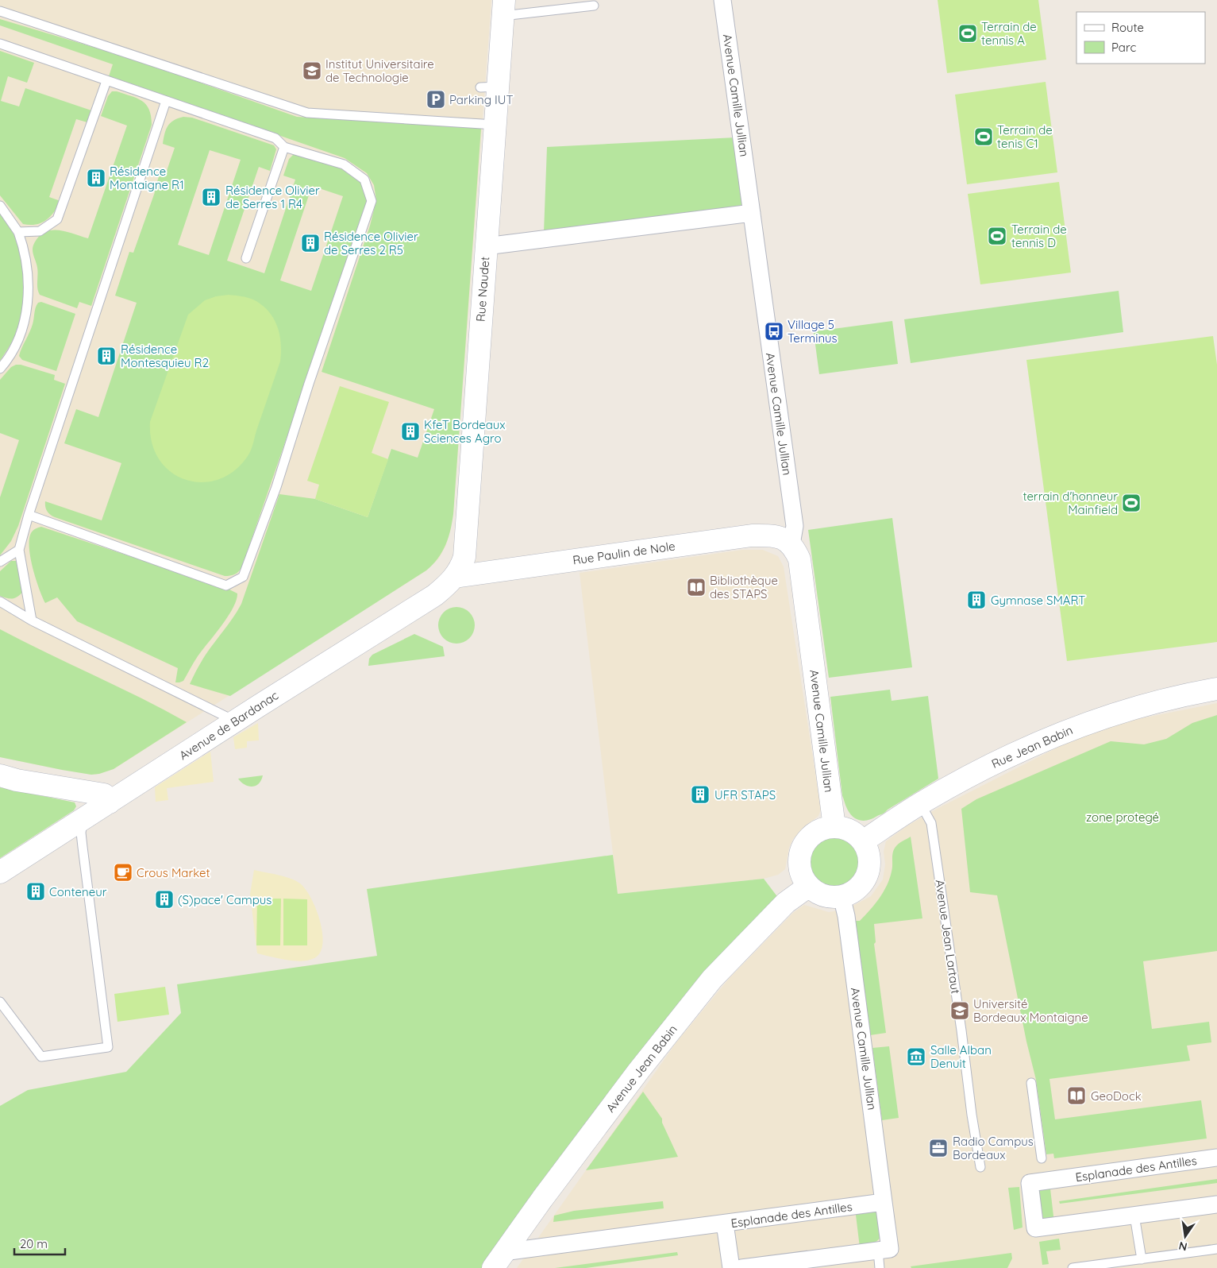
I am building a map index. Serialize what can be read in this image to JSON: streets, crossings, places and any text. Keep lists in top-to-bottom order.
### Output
{
  "streets": {
    "street": [
      "Avenue Camille Jullian",
      "Rue Naudet",
      "Rue Paulin de Nole",
      "Avenue de Bardanac",
      "Rue Jean Babin",
      "Avenue Jean Babin",
      "Esplanade des Antilles"
    ],
    "lane": ["Avenue Jean Lartaut"]
  },
  "crossings": [
    ["Avenue Camille Jullian", "Rue Paulin de Nole"],
    ["Avenue Camille Jullian", "Rue Jean Babin"],
    ["Avenue Camille Jullian", "Avenue Jean Babin"],
    ["Avenue Camille Jullian", "Esplanade des Antilles"],
    ["Rue Naudet", "Rue Paulin de Nole"],
    ["Rue Naudet", "Avenue de Bardanac"],
    ["Rue Paulin de Nole", "Avenue de Bardanac"],
    ["Rue Jean Babin", "Avenue Jean Lartaut"],
    ["Rue Jean Babin", "Avenue Jean Babin"],
    ["Avenue Jean Babin", "Esplanade des Antilles"]
  ],
  "parks": ["zone protegé"],
  "places": {
    "sports": [
      "Terrain de tennis A",
      "Terrain de tenis C1",
      "Terrain de tennis D",
      "terrain d'honneur Mainfield"
    ],
    "school or university": ["Institut Universitaire de Technologie", "Université Bordeaux Montaigne"],
    "parking": ["Parking IUT"],
    "building": [
      "Résidence Montaigne R1",
      "Résidence Olivier de Serres 1 R4",
      "Résidence Olivier de Serres 2 R5",
      "Résidence Montesquieu R2",
      "KfeT Bordeaux Sciences Agro",
      "Gymnase SMART",
      "UFR STAPS",
      "Conteneur",
      "(S)pace' Campus"
    ],
    "bus stop": ["Village 5 Terminus"],
    "library": ["Bibliothèque des STAPS", "GeoDock"],
    "cafe": ["Crous Market"],
    "museum": ["Salle Alban Denuit"],
    "office": ["Radio Campus Bordeaux"]
  },
  "legend": ["Route", "Parc"],
  "scale_bar": "20 m",
  "north": "bottom"
}
